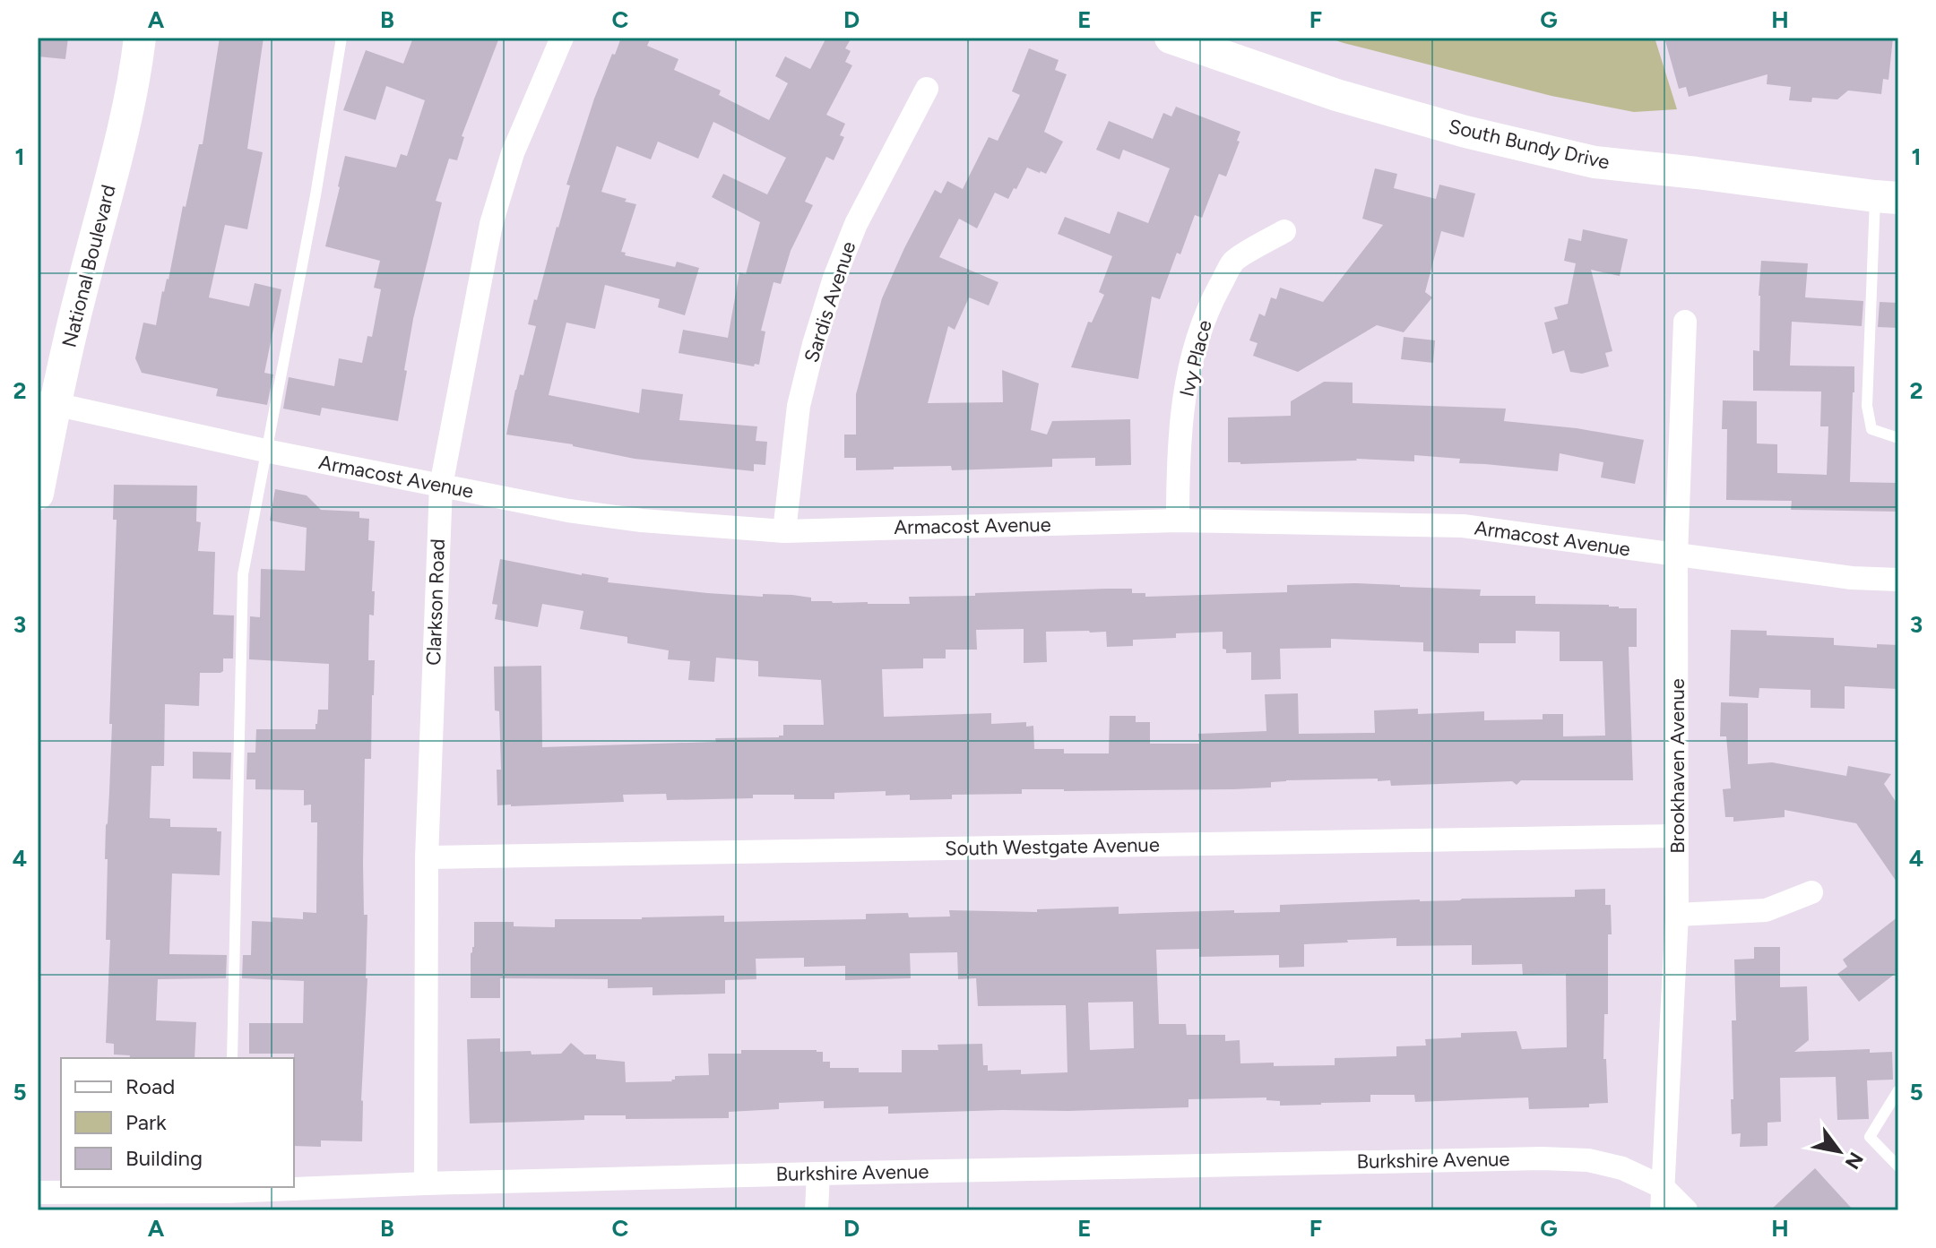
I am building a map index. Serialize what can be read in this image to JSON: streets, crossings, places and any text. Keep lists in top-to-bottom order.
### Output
{
  "streets": {
    "main road": ["South Bundy Drive", "National Boulevard"],
    "street": [
      "Sardis Avenue",
      "Ivy Place",
      "Armacost Avenue",
      "Clarkson Road",
      "Brookhaven Avenue",
      "South Westgate Avenue",
      "Burkshire Avenue"
    ]
  },
  "crossings": [
    ["National Boulevard", "Armacost Avenue"],
    ["Sardis Avenue", "Armacost Avenue"],
    ["Ivy Place", "Armacost Avenue"],
    ["Armacost Avenue", "Clarkson Road"],
    ["Armacost Avenue", "Brookhaven Avenue"],
    ["Clarkson Road", "South Westgate Avenue"],
    ["Clarkson Road", "Burkshire Avenue"],
    ["Brookhaven Avenue", "South Westgate Avenue"],
    ["Brookhaven Avenue", "Burkshire Avenue"]
  ],
  "legend": ["Road", "Park", "Building"],
  "north": "bottom right",
  "grid": {
    "columns": [
      "A",
      "B",
      "C",
      "D",
      "E",
      "F",
      "G",
      "H"
    ],
    "rows": [
      "1",
      "2",
      "3",
      "4",
      "5"
    ]
  }
}
